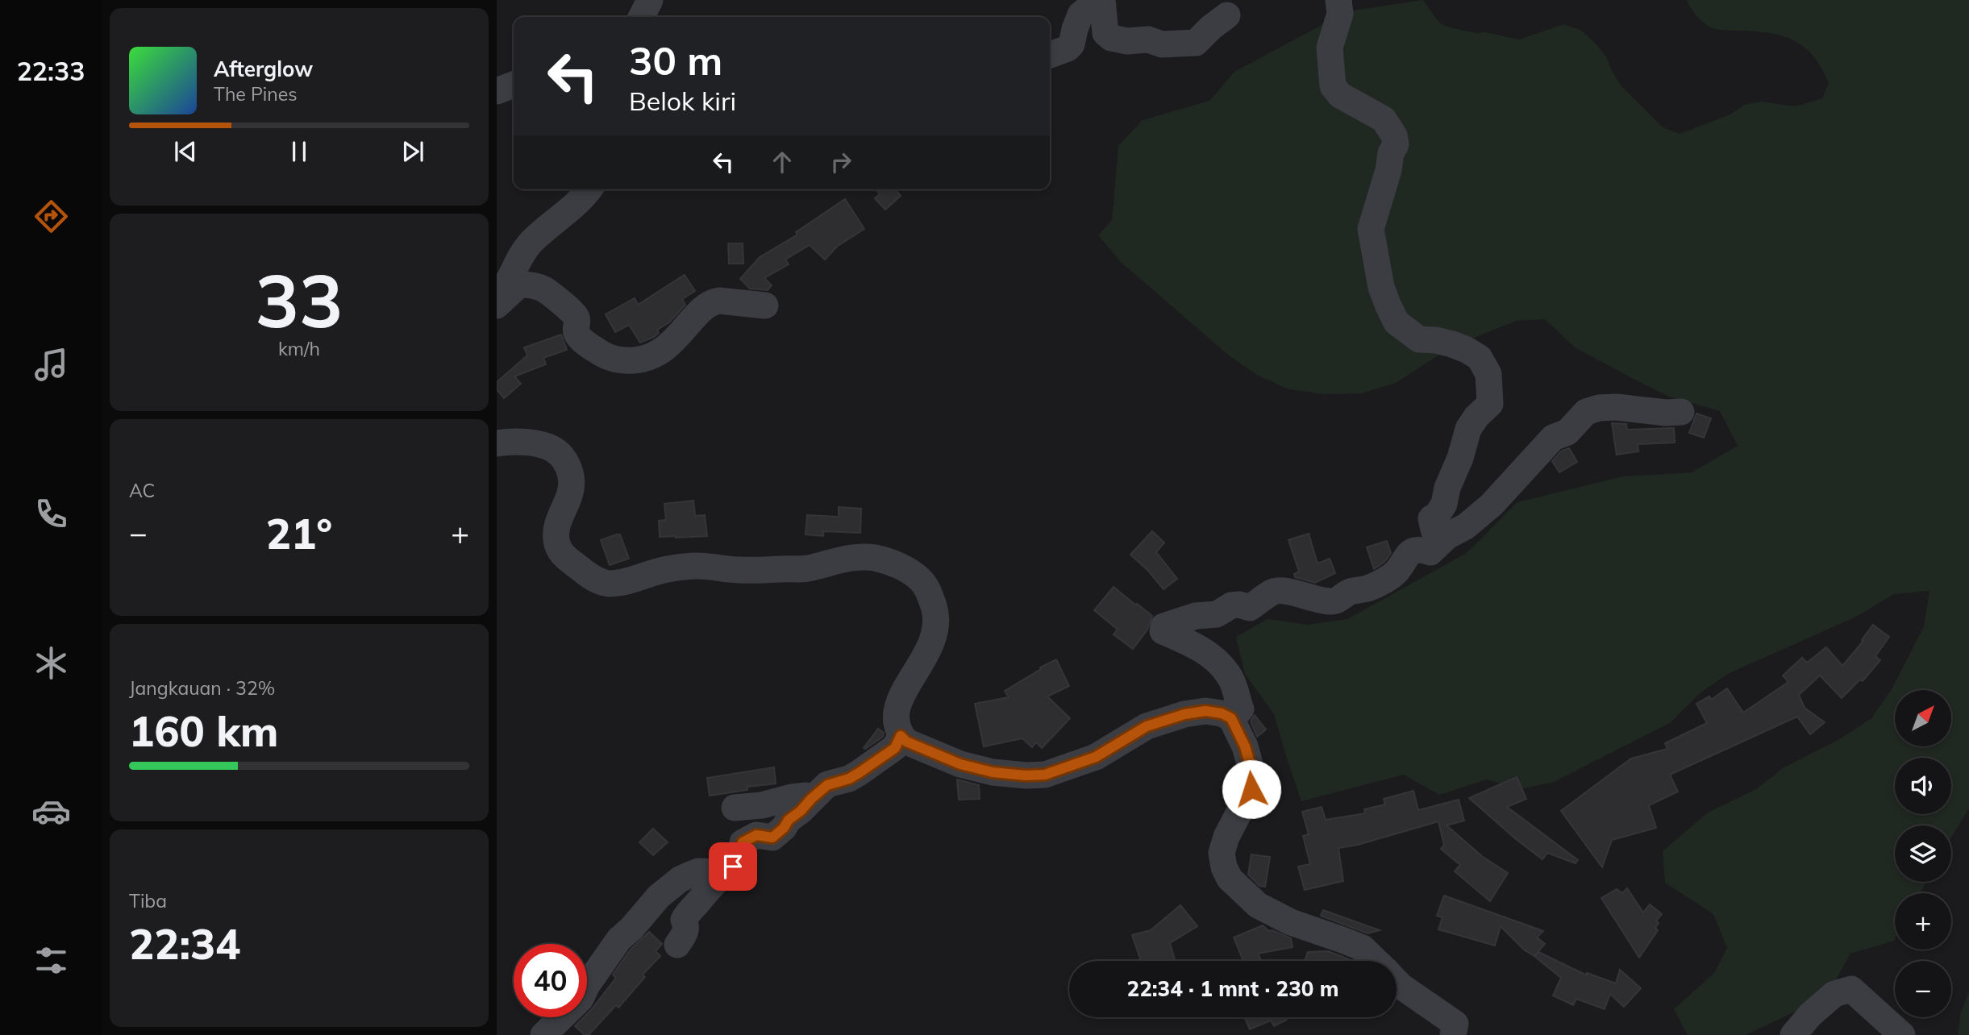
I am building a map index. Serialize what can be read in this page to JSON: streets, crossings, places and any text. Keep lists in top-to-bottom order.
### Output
{
  "north": "top right",
  "page": {
    "tabs": "22:33",
    "turn": ["30 m", "Belok kiri"],
    "song": ["Afterglow", "The Pines"],
    "tile": [
      ["33", "km/h"],
      "AC",
      ["Jangkauan · 32%", "160 km"],
      ["Tiba", "22:34"]
    ],
    "heat": ["−", "21°", "+"],
    "map_buttons": ["+", "−"],
    "limit": "40",
    "trip": "22:34 · 1 mnt · 230 m"
  }
}
